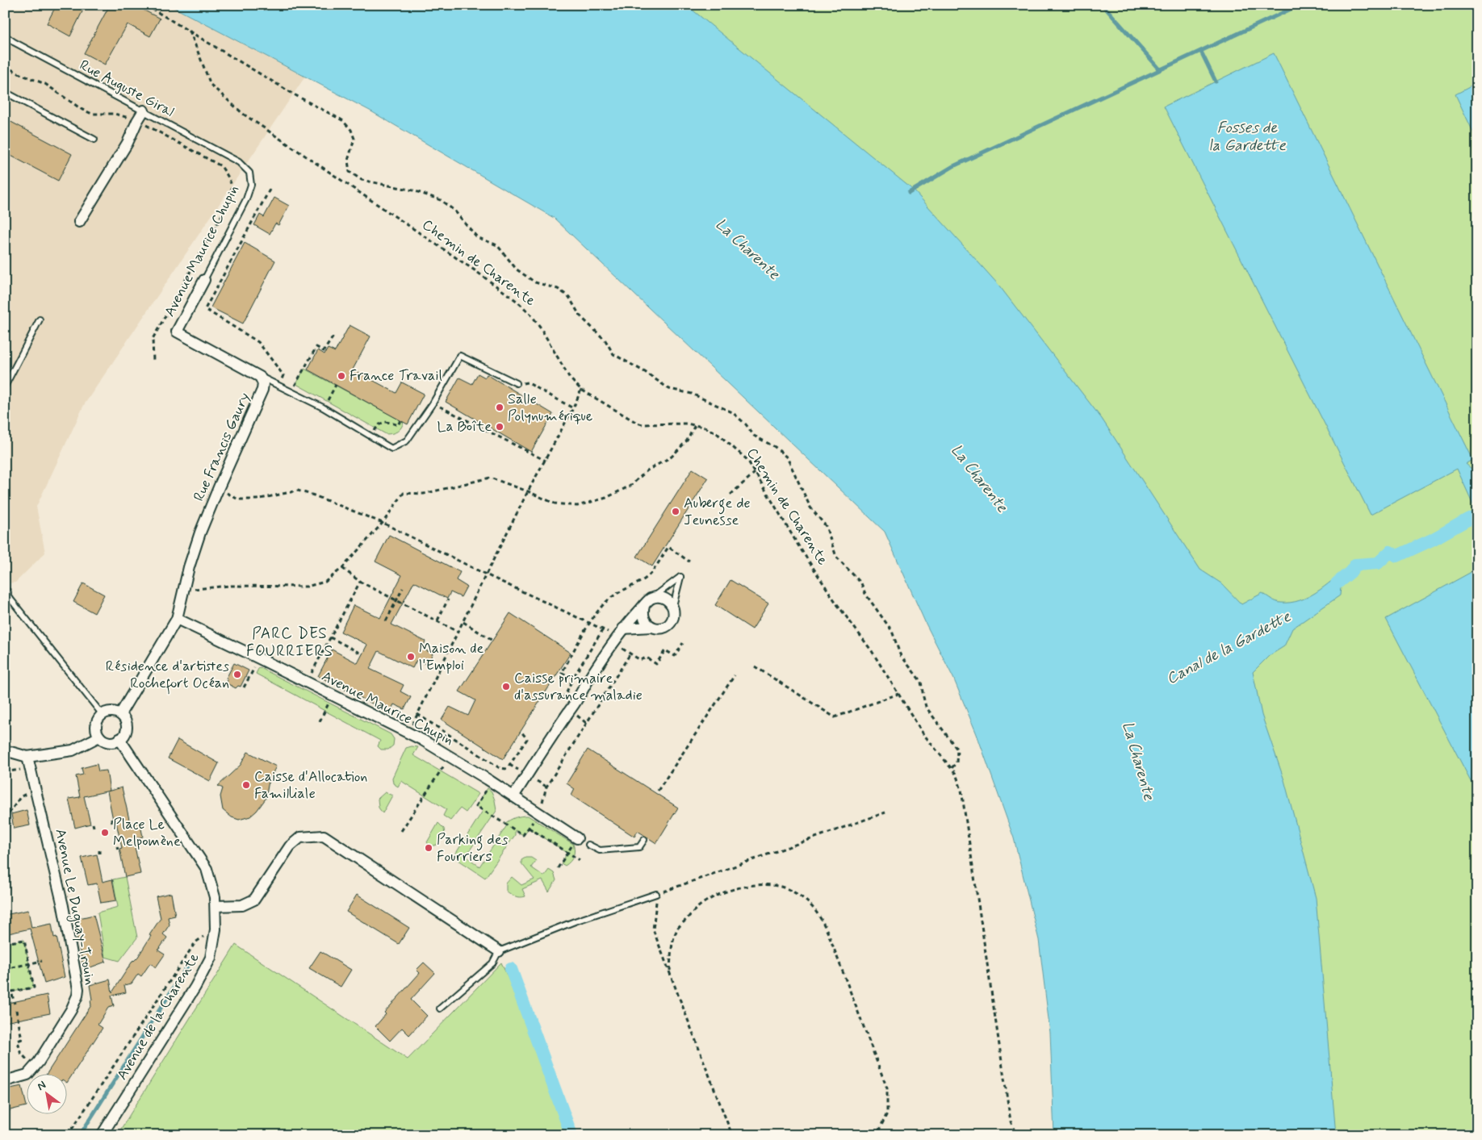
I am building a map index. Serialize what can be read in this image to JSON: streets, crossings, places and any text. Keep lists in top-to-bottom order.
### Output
{
  "streets": {
    "street": [
      "Avenue Maurice Chupin",
      "Rue Francis Gaury",
      "Avenue Le Duguay-Trouin",
      "Avenue de la Charente"
    ],
    "lane": ["Rue Auguste Giral"],
    "path": ["Chemin de Charente"]
  },
  "crossings": [
    ["Rue Auguste Giral", "Avenue Maurice Chupin"],
    ["Avenue Maurice Chupin", "Rue Francis Gaury"],
    ["Rue Francis Gaury", "Avenue de la Charente"]
  ],
  "districts": ["PARC DES FOURRIERS"],
  "water": ["Fosses de la Gardette", "La Charente", "Canal de la Gardette"],
  "places": [
    "France Travail",
    "Salle Polynumérique",
    "La Boîte",
    "Auberge de Jeunesse",
    "Maison de l'Emploi",
    "Résidence d'artistes Rochefort Océan",
    "Caisse primaire d'assurance maladie",
    "Caisse d'Allocation Familliale",
    "Place Le Melpomène",
    "Parking des Fourriers"
  ],
  "north": "top left"
}
